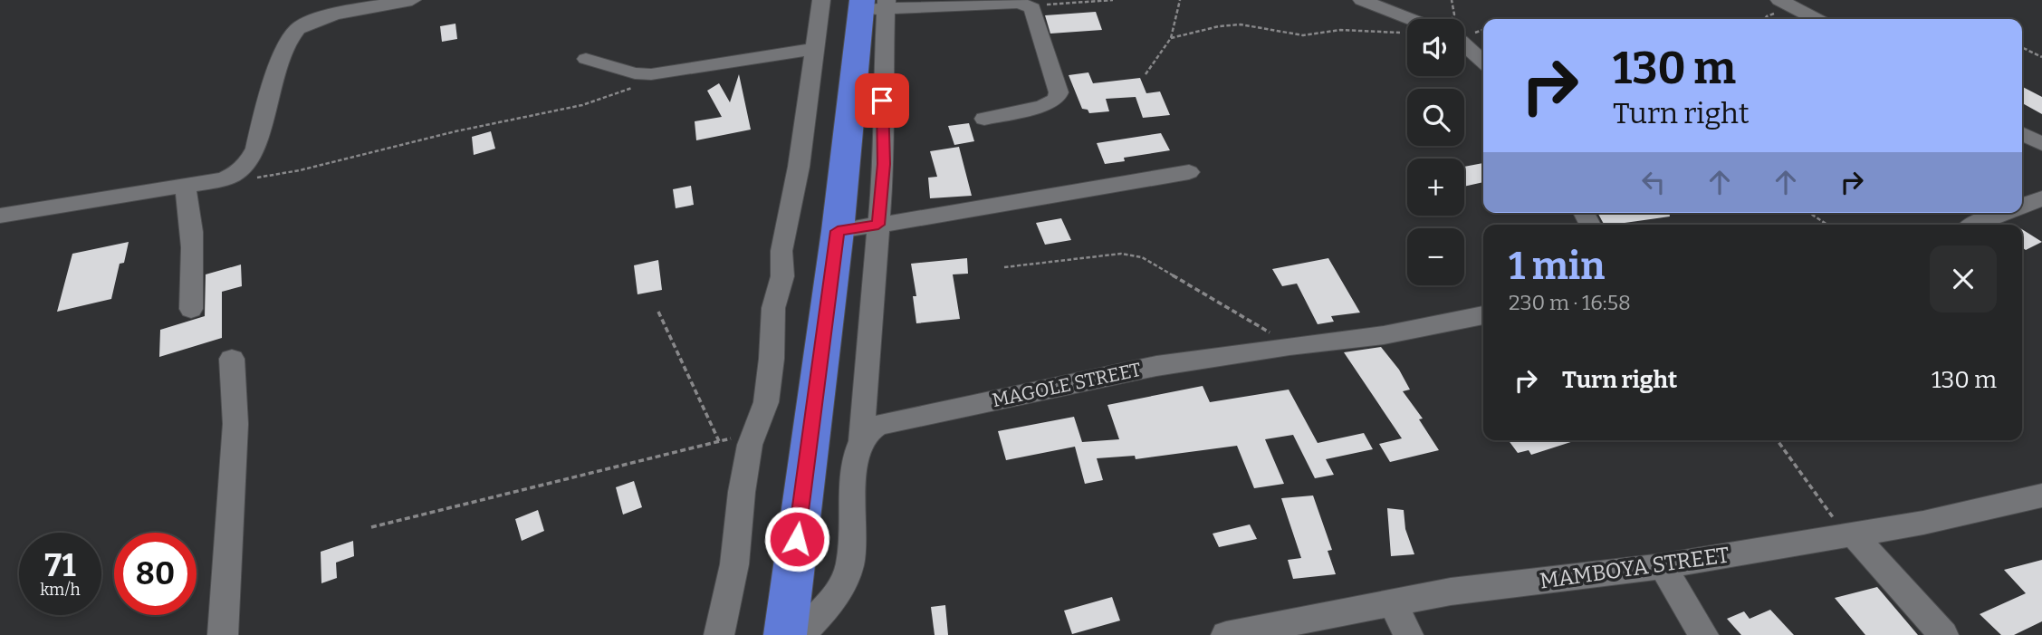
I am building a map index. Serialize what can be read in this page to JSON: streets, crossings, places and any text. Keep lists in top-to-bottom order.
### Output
{
  "streets": {
    "street": ["MAGOLE STREET", "MAMBOYA STREET"]
  },
  "page": {
    "map_buttons": ["+", "−"],
    "turn": ["130 m", "Turn right"],
    "heading": ["1 min", "230 m · 16:58"],
    "list": [
      {
        "name": "Turn right",
        "value": "130 m"
      }
    ],
    "speed": "71 km/h",
    "limit": "80"
  }
}
